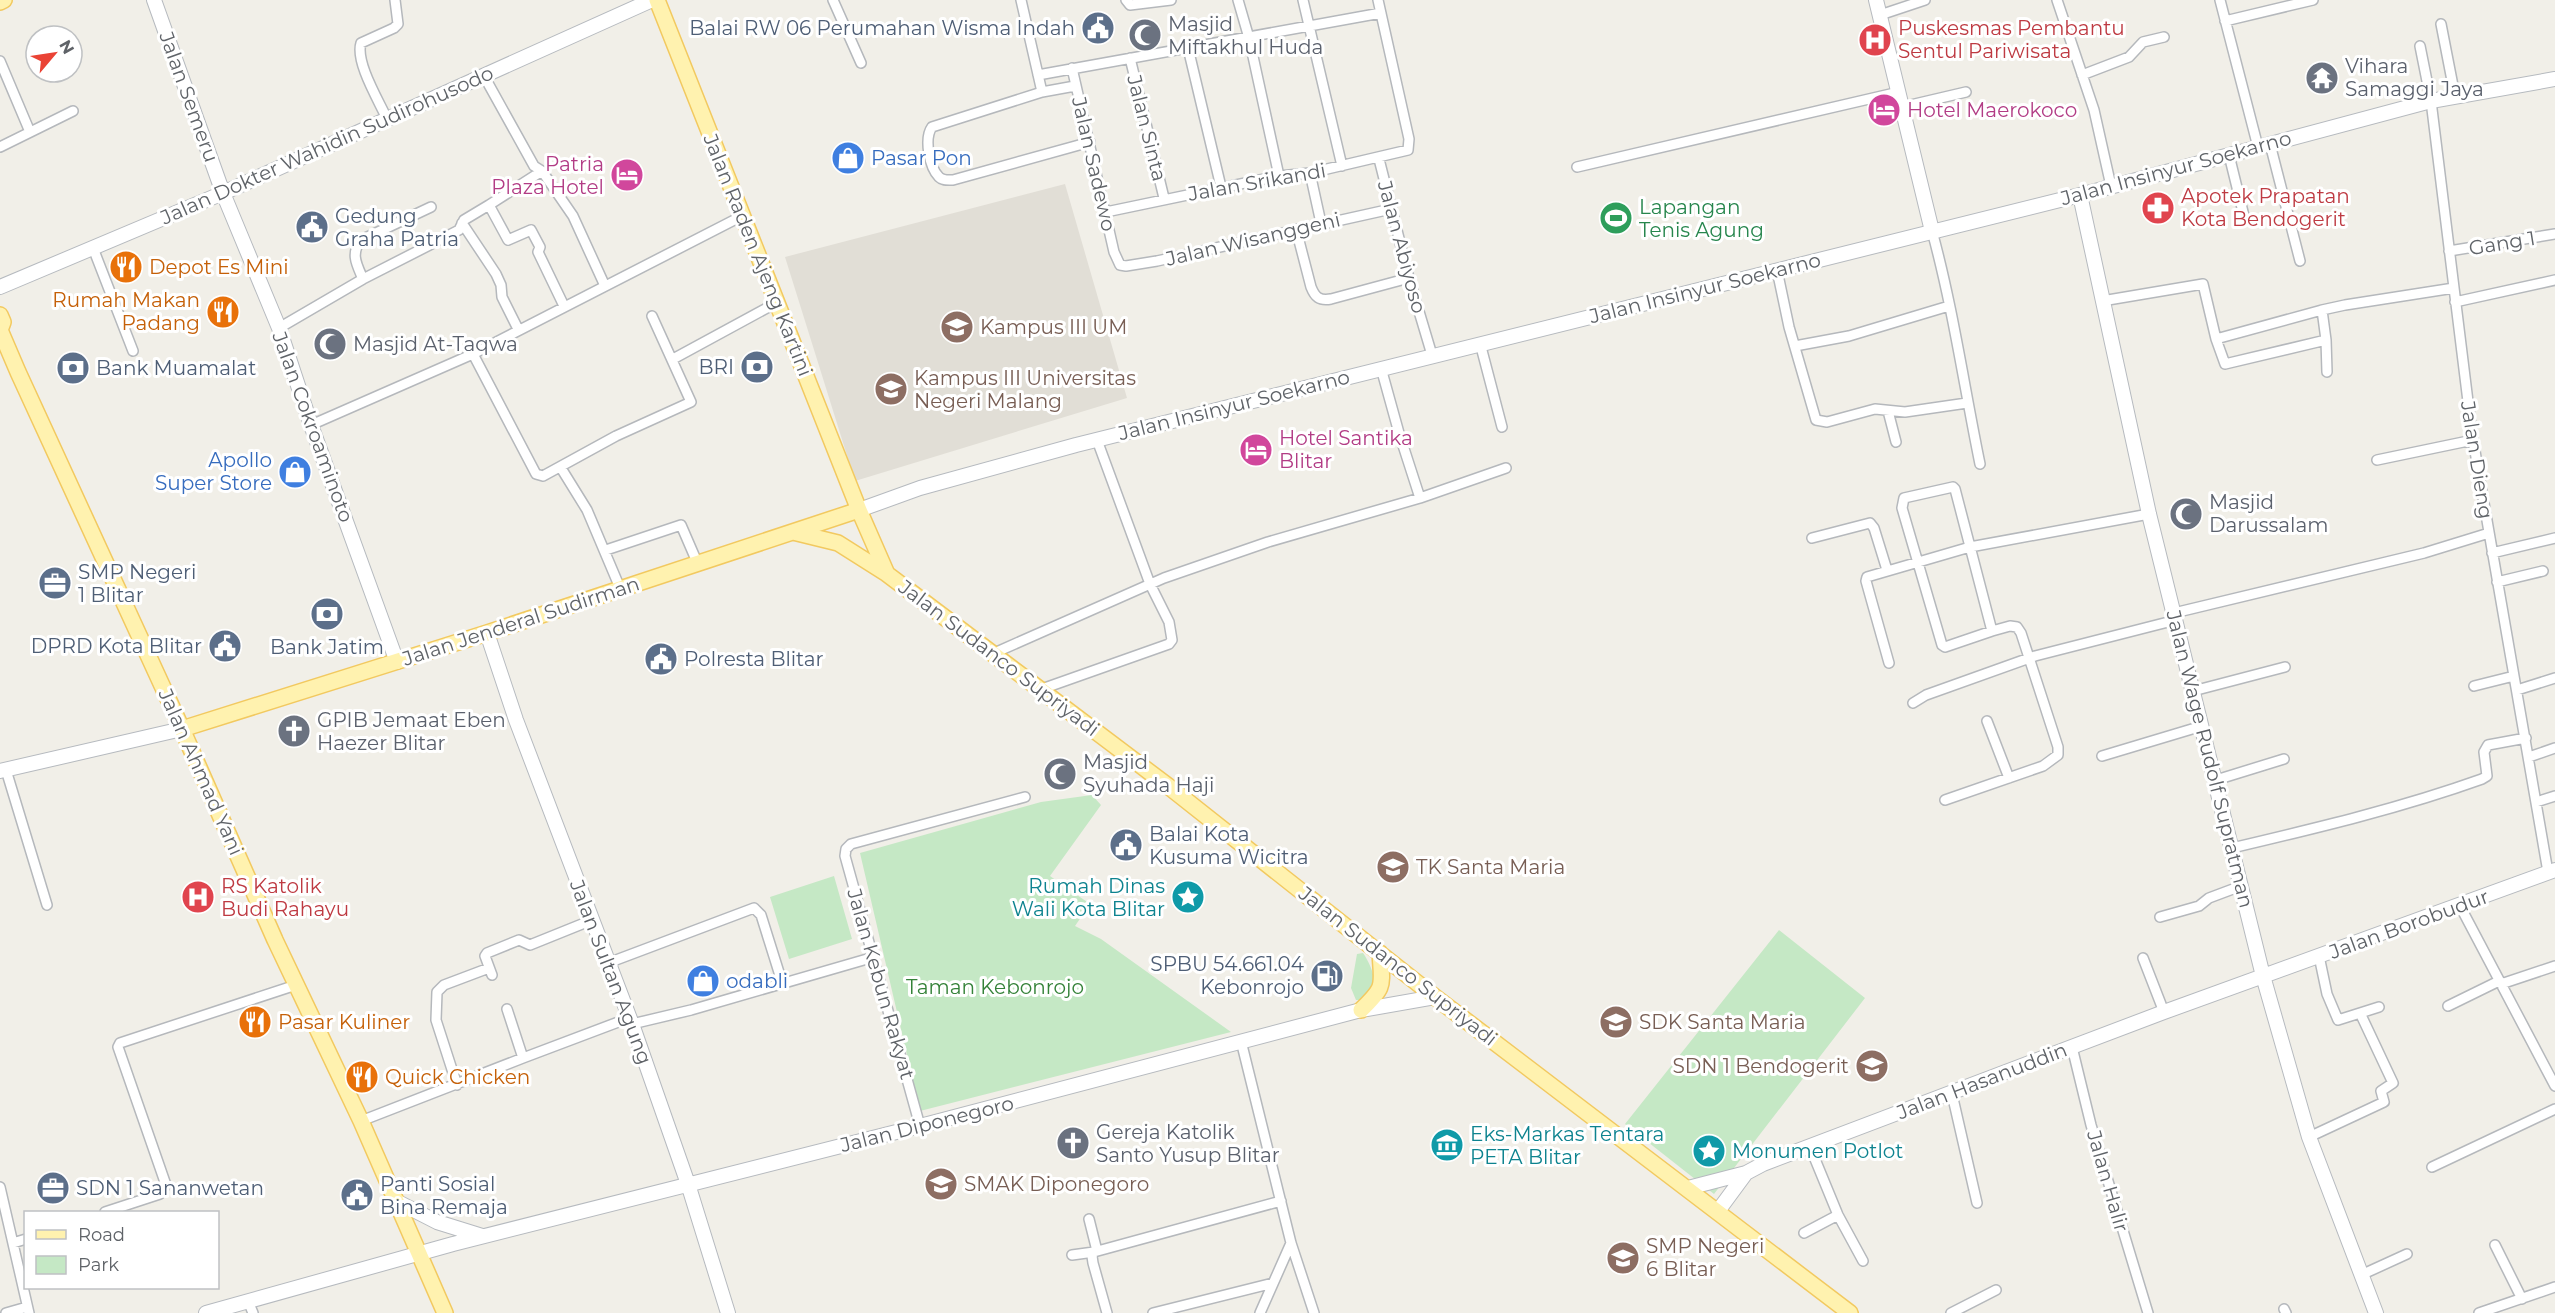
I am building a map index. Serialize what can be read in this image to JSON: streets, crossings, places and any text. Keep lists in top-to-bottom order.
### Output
{
  "streets": {
    "main road": [
      "Jalan Semeru",
      "Jalan Dokter Wahidin Sudirohusodo",
      "Jalan Insinyur Soekarno",
      "Jalan Raden Ajeng Kartini",
      "Jalan Cokroaminoto",
      "Jalan Jenderal Sudirman",
      "Jalan Sudanco Supriyadi",
      "Jalan Wage Rudolf Supratman",
      "Jalan Ahmad Yani",
      "Jalan Borobudur",
      "Jalan Sultan Agung",
      "Jalan Hasanuddin",
      "Jalan Diponegoro"
    ],
    "street": [
      "Jalan Sinta",
      "Jalan Sadewo",
      "Jalan Srikandi",
      "Jalan Wisanggeni",
      "Gang 1",
      "Jalan Abiyoso",
      "Jalan Dieng",
      "Jalan Kebun Rakyat",
      "Jalan Halir"
    ]
  },
  "crossings": [
    ["Jalan Semeru", "Jalan Dokter Wahidin Sudirohusodo"],
    ["Jalan Semeru", "Jalan Cokroaminoto"],
    ["Jalan Sinta", "Jalan Srikandi"],
    ["Jalan Dokter Wahidin Sudirohusodo", "Jalan Cokroaminoto"],
    ["Jalan Sadewo", "Jalan Srikandi"],
    ["Jalan Sadewo", "Jalan Wisanggeni"],
    ["Jalan Insinyur Soekarno", "Jalan Abiyoso"],
    ["Jalan Insinyur Soekarno", "Jalan Raden Ajeng Kartini"],
    ["Jalan Insinyur Soekarno", "Jalan Dieng"],
    ["Jalan Insinyur Soekarno", "Jalan Jenderal Sudirman"],
    ["Jalan Insinyur Soekarno", "Jalan Sudanco Supriyadi"],
    ["Jalan Insinyur Soekarno", "Jalan Wage Rudolf Supratman"],
    ["Jalan Srikandi", "Jalan Abiyoso"],
    ["Jalan Wisanggeni", "Jalan Abiyoso"],
    ["Gang 1", "Jalan Dieng"],
    ["Jalan Raden Ajeng Kartini", "Jalan Jenderal Sudirman"],
    ["Jalan Raden Ajeng Kartini", "Jalan Sudanco Supriyadi"],
    ["Jalan Cokroaminoto", "Jalan Jenderal Sudirman"],
    ["Jalan Dieng", "Jalan Borobudur"],
    ["Jalan Jenderal Sudirman", "Jalan Sudanco Supriyadi"],
    ["Jalan Jenderal Sudirman", "Jalan Ahmad Yani"],
    ["Jalan Jenderal Sudirman", "Jalan Sultan Agung"],
    ["Jalan Sudanco Supriyadi", "Jalan Hasanuddin"],
    ["Jalan Sudanco Supriyadi", "Jalan Diponegoro"],
    ["Jalan Wage Rudolf Supratman", "Jalan Borobudur"],
    ["Jalan Wage Rudolf Supratman", "Jalan Hasanuddin"],
    ["Jalan Ahmad Yani", "Jalan Diponegoro"],
    ["Jalan Borobudur", "Jalan Hasanuddin"],
    ["Jalan Sultan Agung", "Jalan Diponegoro"],
    ["Jalan Kebun Rakyat", "Jalan Diponegoro"],
    ["Jalan Hasanuddin", "Jalan Halir"]
  ],
  "parks": ["Taman Kebonrojo"],
  "places": {
    "public building": [
      "Balai RW 06 Perumahan Wisma Indah",
      "Gedung Graha Patria",
      "DPRD Kota Blitar",
      "Polresta Blitar",
      "Balai Kota Kusuma Wicitra",
      "Panti Sosial Bina Remaja"
    ],
    "mosque": [
      "Masjid Miftakhul Huda",
      "Masjid At-Taqwa",
      "Masjid Darussalam",
      "Masjid Syuhada Haji"
    ],
    "hospital": ["Puskesmas Pembantu Sentul Pariwisata", "RS Katolik Budi Rahayu"],
    "temple": ["Vihara Samaggi Jaya"],
    "hotel": ["Hotel Maerokoco", "Patria Plaza Hotel", "Hotel Santika Blitar"],
    "shop": ["Pasar Pon", "Apollo Super Store", "odabli"],
    "pharmacy": ["Apotek Prapatan Kota Bendogerit"],
    "sports": ["Lapangan Tenis Agung"],
    "restaurant": [
      "Depot Es Mini",
      "Rumah Makan Padang",
      "Pasar Kuliner",
      "Quick Chicken"
    ],
    "school or university": [
      "Kampus III UM",
      "Kampus III Universitas Negeri Malang",
      "TK Santa Maria",
      "SDK Santa Maria",
      "SDN 1 Bendogerit",
      "SMAK Diponegoro",
      "SMP Negeri 6 Blitar"
    ],
    "bank": ["BRI", "Bank Muamalat", "Bank Jatim"],
    "office": ["SMP Negeri 1 Blitar", "SDN 1 Sananwetan"],
    "church": ["GPIB Jemaat Eben Haezer Blitar", "Gereja Katolik Santo Yusup Blitar"],
    "place": ["Rumah Dinas Wali Kota Blitar", "Monumen Potlot"],
    "fuel station": ["SPBU 54.661.04 Kebonrojo"],
    "museum": ["Eks-Markas Tentara PETA Blitar"]
  },
  "legend": ["Road", "Park"],
  "north": "top right"
}
